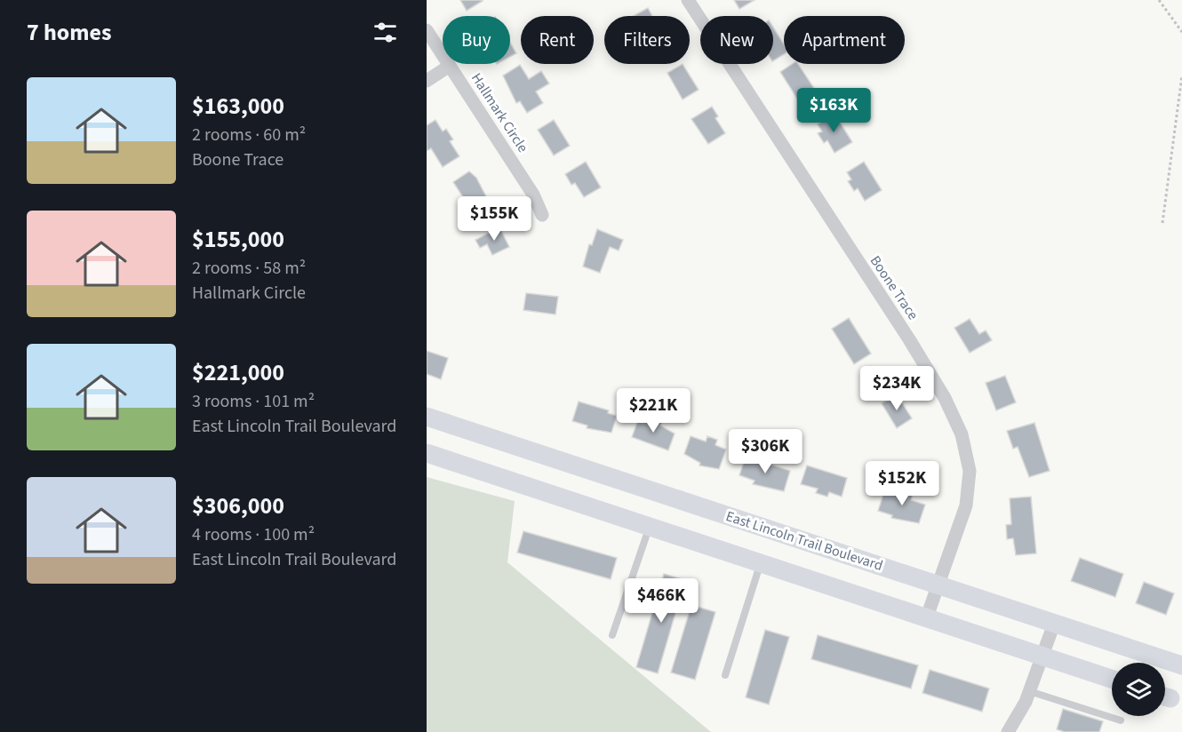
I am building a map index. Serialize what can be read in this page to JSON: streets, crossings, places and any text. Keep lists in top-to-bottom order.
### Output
{
  "streets": {
    "street": ["Hallmark Circle", "Boone Trace", "East Lincoln Trail Boulevard"]
  },
  "crossings": [
    ["Boone Trace", "East Lincoln Trail Boulevard"]
  ],
  "page": {
    "heading": "7 homes",
    "chip": [
      "Buy",
      "Rent",
      "Filters",
      "New",
      "Apartment"
    ],
    "list": [
      {
        "name": "$163,000",
        "note": "2 rooms · 60 m² · Boone Trace"
      },
      {
        "name": "$155,000",
        "note": "2 rooms · 58 m² · Hallmark Circle"
      },
      {
        "name": "$221,000",
        "note": "3 rooms · 101 m² · East Lincoln Trail Boulevard"
      },
      {
        "name": "$306,000",
        "note": "4 rooms · 100 m² · East Lincoln Trail Boulevard"
      }
    ],
    "price": [
      "$163K",
      "$155K",
      "$234K",
      "$221K",
      "$306K",
      "$152K",
      "$466K"
    ]
  }
}
